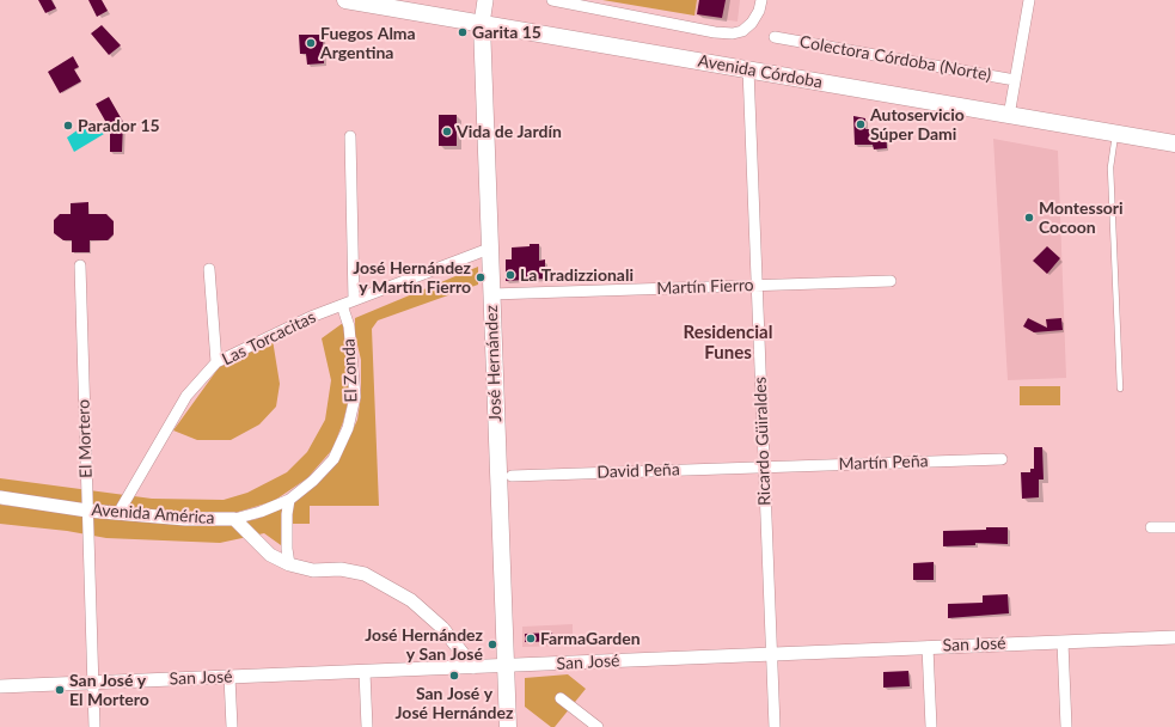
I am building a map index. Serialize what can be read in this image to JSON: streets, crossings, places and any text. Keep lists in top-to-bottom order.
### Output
{
  "streets": {
    "main road": ["Avenida Córdoba", "José Hernández"],
    "street": [
      "Colectora Córdoba (Norte)",
      "Martín Fierro",
      "Las Torcacitas",
      "El Zonda",
      "El Mortero",
      "Ricardo Güiraldes",
      "Martín Peña",
      "David Peña",
      "Avenida América",
      "San José"
    ]
  },
  "crossings": [
    ["Avenida Córdoba", "José Hernández"],
    ["Avenida Córdoba", "Ricardo Güiraldes"],
    ["Martín Fierro", "José Hernández"],
    ["Martín Fierro", "Ricardo Güiraldes"],
    ["Las Torcacitas", "José Hernández"],
    ["Las Torcacitas", "El Zonda"],
    ["Las Torcacitas", "Avenida América"],
    ["José Hernández", "San José"],
    ["El Zonda", "Avenida América"],
    ["El Mortero", "Avenida América"],
    ["El Mortero", "San José"],
    ["Ricardo Güiraldes", "Martín Peña"],
    ["Ricardo Güiraldes", "David Peña"],
    ["Ricardo Güiraldes", "San José"],
    ["Martín Peña", "David Peña"],
    ["Avenida América", "San José"]
  ],
  "districts": ["Residencial Funes"],
  "places": [
    "Garita 15",
    "Fuegos Alma Argentina",
    "Autoservicio Súper Dami",
    "Parador 15",
    "Vida de Jardín",
    "Montessori Cocoon",
    "La Tradizzionali",
    "José Hernández y Martín Fierro",
    "FarmaGarden",
    "José Hernández y San José",
    "San José y José Hernández",
    "San José y El Mortero"
  ]
}
